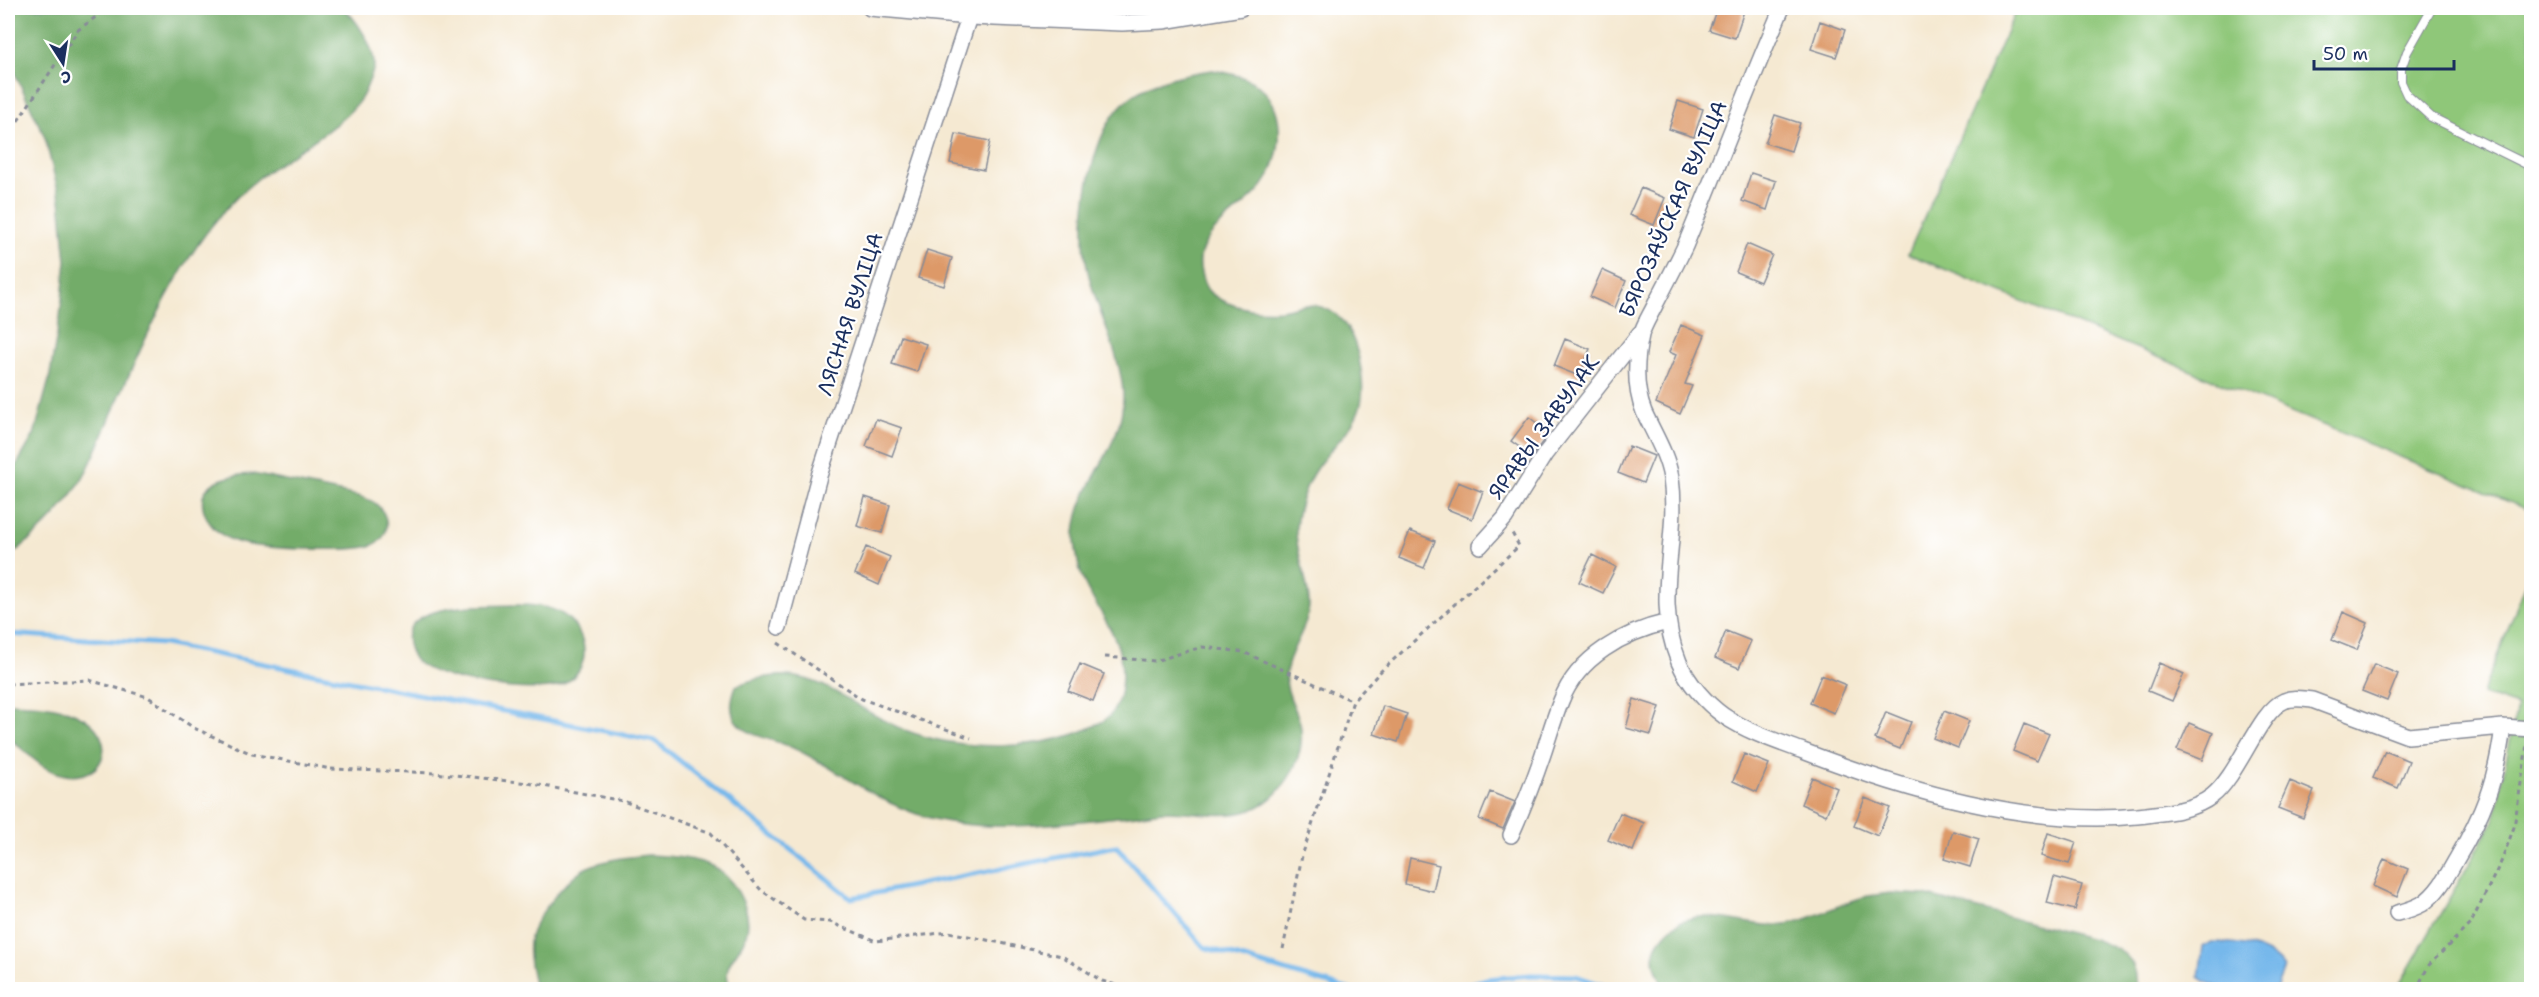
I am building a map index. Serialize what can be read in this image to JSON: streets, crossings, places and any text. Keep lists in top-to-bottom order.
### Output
{
  "streets": {
    "street": ["БЯРОЗАЎСКАЯ ВУЛІЦА", "ЛЯСНАЯ ВУЛІЦА", "ЯРАВЫ ЗАВУЛАК"]
  },
  "crossings": [
    ["БЯРОЗАЎСКАЯ ВУЛІЦА", "ЯРАВЫ ЗАВУЛАК"]
  ],
  "scale_bar": "50 m",
  "north": "bottom"
}
